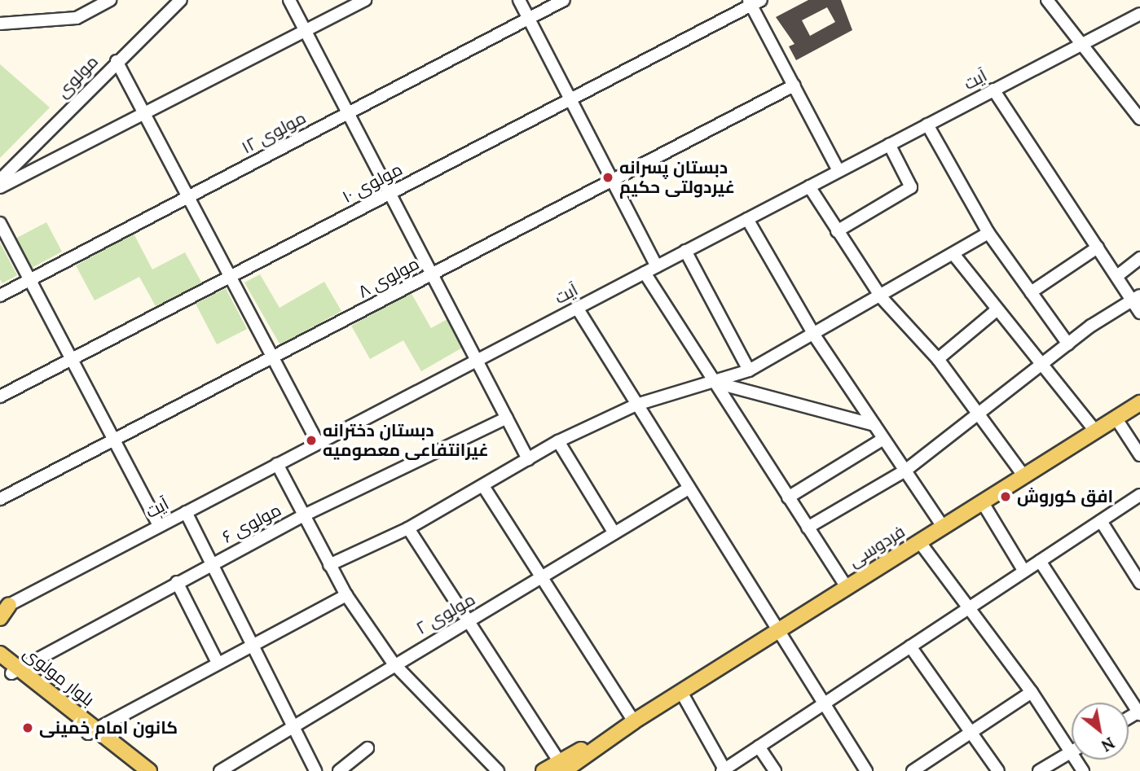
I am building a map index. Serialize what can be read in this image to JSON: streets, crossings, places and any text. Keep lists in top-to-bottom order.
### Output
{
  "streets": {
    "main road": ["فردوسی", "بلوار مولوی"],
    "street": [
      "مولوی",
      "آیت",
      "مولوی ۱۲",
      "مولوی ۱۰",
      "مولوی ۸",
      "مولوی ۶",
      "مولوی ۲"
    ]
  },
  "crossings": [
    ["مولوی ۶", "بلوار مولوی"]
  ],
  "places": [
    "دبستان پسرانه غیردولتی حکیم",
    "دبستان دخترانه غیرانتفاعی معصومیه",
    "افق کوروش",
    "کانون امام خمینی"
  ],
  "north": "bottom right"
}
